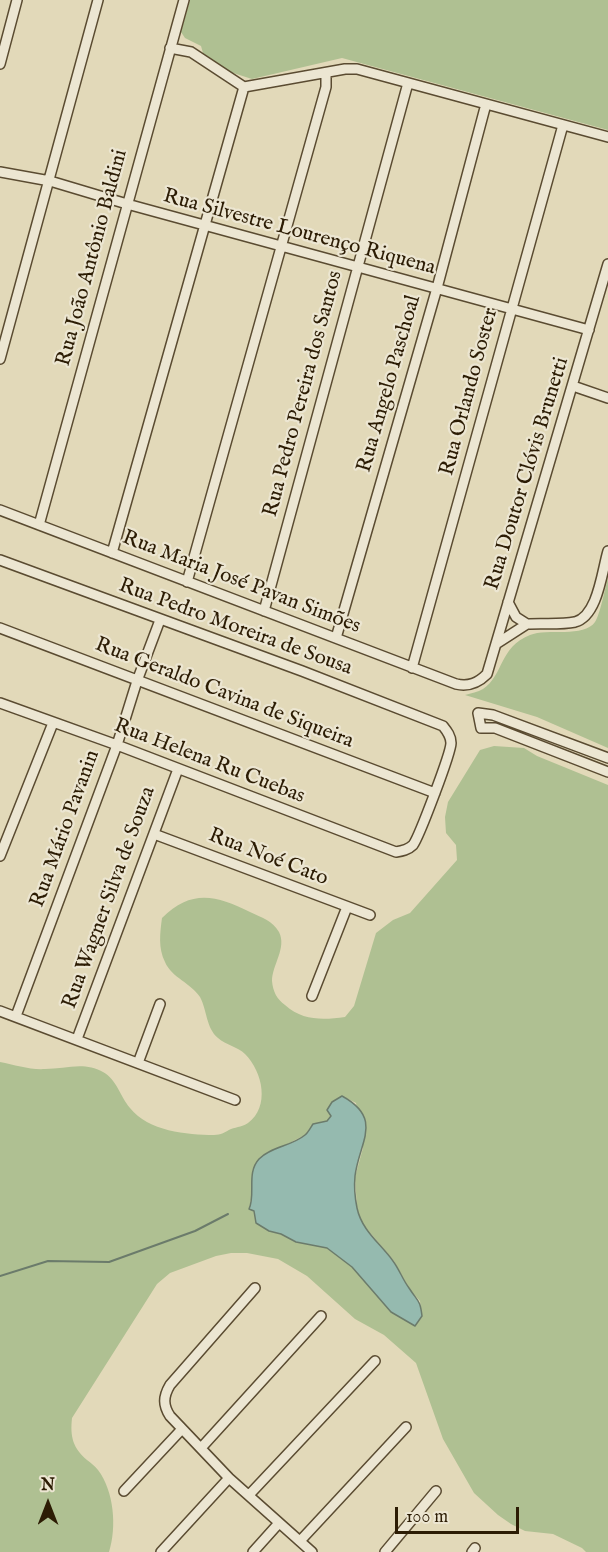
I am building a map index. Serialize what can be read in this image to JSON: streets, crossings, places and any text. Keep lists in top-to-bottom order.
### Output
{
  "streets": {
    "street": [
      "Rua Silvestre Lourenço Riquena",
      "Rua João Antônio Baldini",
      "Rua Angelo Paschoal",
      "Rua Orlando Soster",
      "Rua Pedro Pereira dos Santos",
      "Rua Doutor Clóvis Brunetti",
      "Rua Maria José Pavan Simões",
      "Rua Pedro Moreira de Sousa",
      "Rua Geraldo Cavina de Siqueira",
      "Rua Helena Ru Cuebas",
      "Rua Mário Pavanin",
      "Rua Noé Cato",
      "Rua Wagner Silva de Souza"
    ]
  },
  "crossings": [
    ["Rua Silvestre Lourenço Riquena", "Rua João Antônio Baldini"],
    ["Rua Silvestre Lourenço Riquena", "Rua Angelo Paschoal"],
    ["Rua Silvestre Lourenço Riquena", "Rua Orlando Soster"],
    ["Rua Silvestre Lourenço Riquena", "Rua Pedro Pereira dos Santos"],
    ["Rua Silvestre Lourenço Riquena", "Rua Doutor Clóvis Brunetti"],
    ["Rua João Antônio Baldini", "Rua Maria José Pavan Simões"],
    ["Rua Angelo Paschoal", "Rua Maria José Pavan Simões"],
    ["Rua Orlando Soster", "Rua Maria José Pavan Simões"],
    ["Rua Pedro Pereira dos Santos", "Rua Maria José Pavan Simões"],
    ["Rua Doutor Clóvis Brunetti", "Rua Maria José Pavan Simões"],
    ["Rua Pedro Moreira de Sousa", "Rua Geraldo Cavina de Siqueira"],
    ["Rua Pedro Moreira de Sousa", "Rua Helena Ru Cuebas"],
    ["Rua Pedro Moreira de Sousa", "Rua Mário Pavanin"],
    ["Rua Geraldo Cavina de Siqueira", "Rua Helena Ru Cuebas"],
    ["Rua Geraldo Cavina de Siqueira", "Rua Mário Pavanin"],
    ["Rua Helena Ru Cuebas", "Rua Mário Pavanin"],
    ["Rua Helena Ru Cuebas", "Rua Wagner Silva de Souza"],
    ["Rua Noé Cato", "Rua Wagner Silva de Souza"]
  ],
  "scale_bar": "100 m",
  "north": "top"
}
